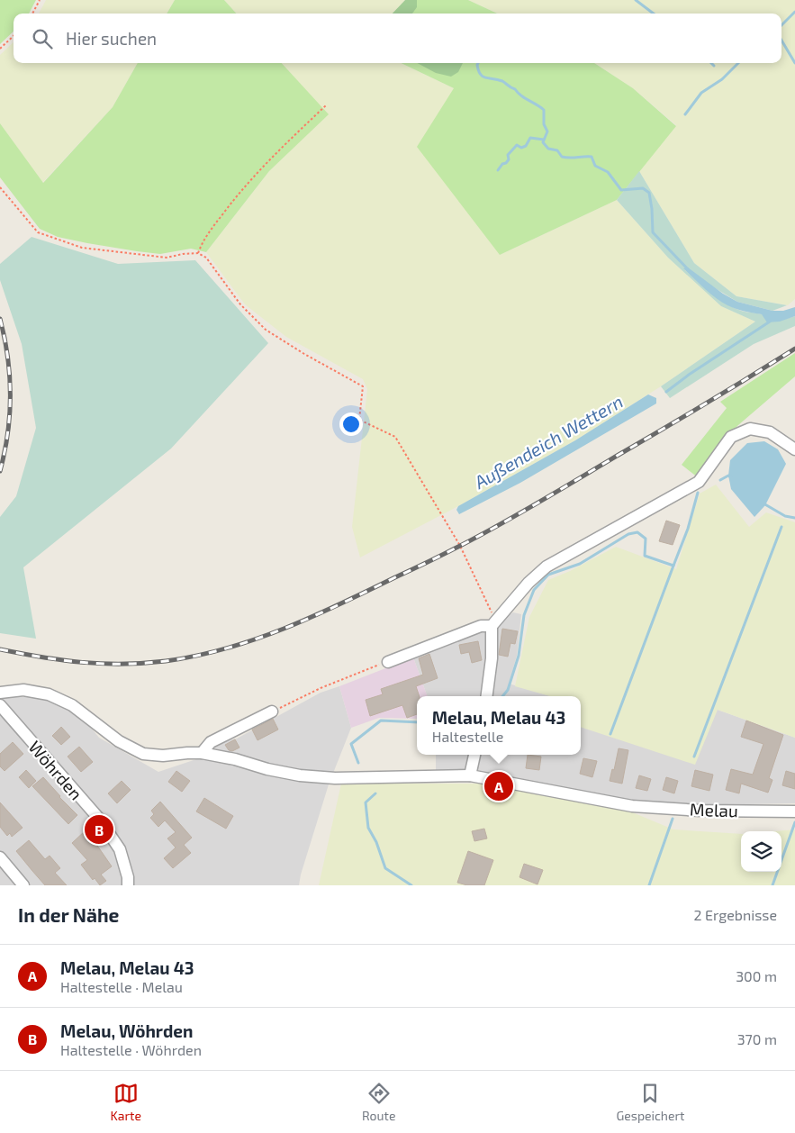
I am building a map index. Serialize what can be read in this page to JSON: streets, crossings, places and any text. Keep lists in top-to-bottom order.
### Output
{
  "streets": {
    "street": ["Wöhrden", "Melau"]
  },
  "water": ["Außendeich Wettern"],
  "page": {
    "search": "Hier suchen",
    "popup": ["Melau, Melau 43", "Haltestelle"],
    "pins": ["A", "B"],
    "heading": ["In der Nähe", "2 Ergebnisse"],
    "list": [
      {
        "mark": "A",
        "name": "Melau, Melau 43",
        "note": "Haltestelle · Melau",
        "value": "300 m"
      },
      {
        "mark": "B",
        "name": "Melau, Wöhrden",
        "note": "Haltestelle · Wöhrden",
        "value": "370 m"
      }
    ],
    "nav": ["Karte", "Route", "Gespeichert"]
  }
}
